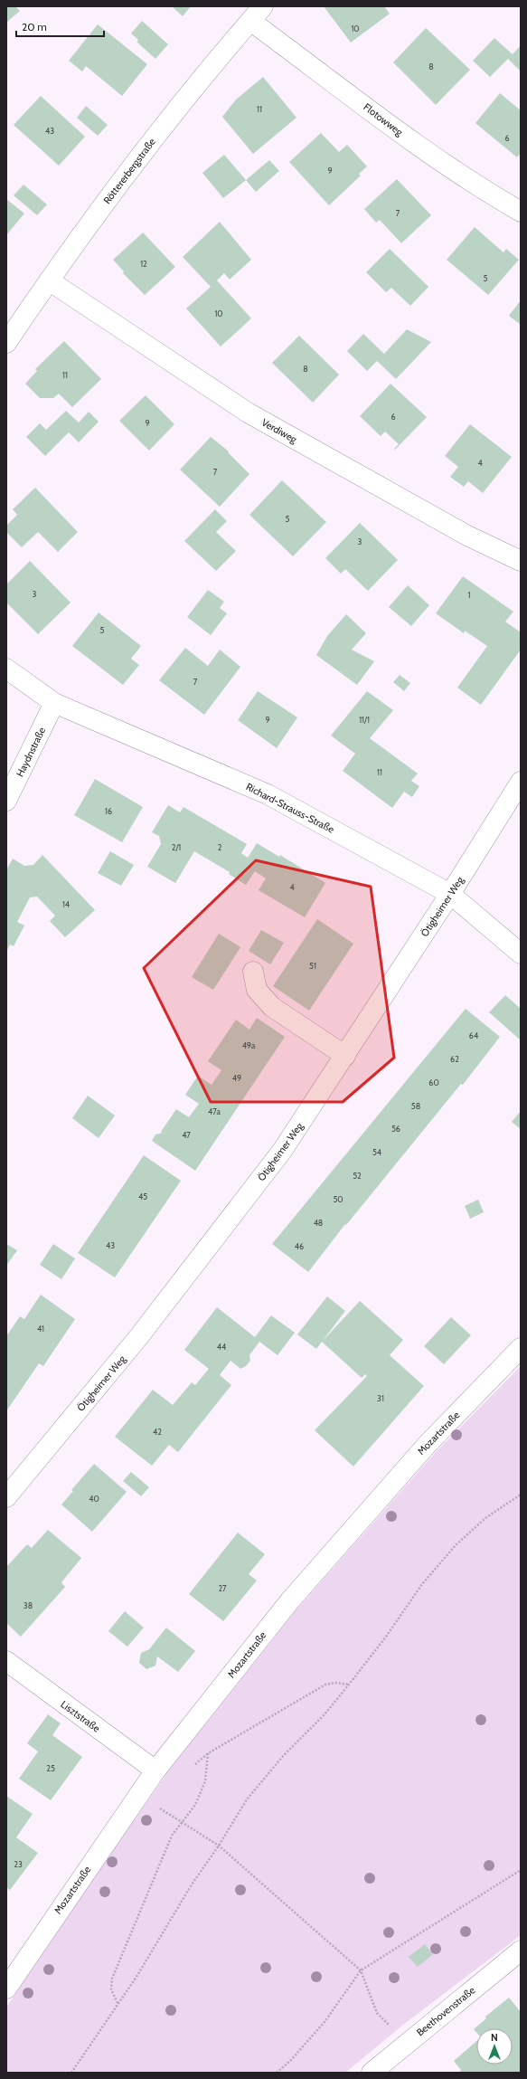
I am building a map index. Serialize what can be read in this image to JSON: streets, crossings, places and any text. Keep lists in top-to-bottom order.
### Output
{
  "streets": {
    "street": [
      "Flotowweg",
      "Röttererbergstraße",
      "Verdiweg",
      "Haydnstraße",
      "Richard-Strauss-Straße",
      "Ötigheimer Weg",
      "Mozartstraße",
      "Lisztstraße",
      "Beethovenstraße"
    ]
  },
  "crossings": [
    ["Flotowweg", "Röttererbergstraße"],
    ["Röttererbergstraße", "Verdiweg"],
    ["Haydnstraße", "Richard-Strauss-Straße"],
    ["Richard-Strauss-Straße", "Ötigheimer Weg"],
    ["Mozartstraße", "Lisztstraße"]
  ],
  "house_numbers": [
    "10",
    "8",
    "11",
    "43",
    "6",
    "9",
    "7",
    "12",
    "5",
    "10",
    "8",
    "11",
    "6",
    "9",
    "4",
    "7",
    "5",
    "3",
    "3",
    "1",
    "5",
    "7",
    "9",
    "11/1",
    "11",
    "16",
    "2/1",
    "2",
    "4",
    "14",
    "51",
    "64",
    "49a",
    "62",
    "49",
    "60",
    "58",
    "47a",
    "56",
    "47",
    "54",
    "52",
    "45",
    "50",
    "48",
    "43",
    "46",
    "41",
    "44",
    "31",
    "42",
    "40",
    "27",
    "38",
    "25",
    "23"
  ],
  "scale_bar": "20 m",
  "north": "top"
}
